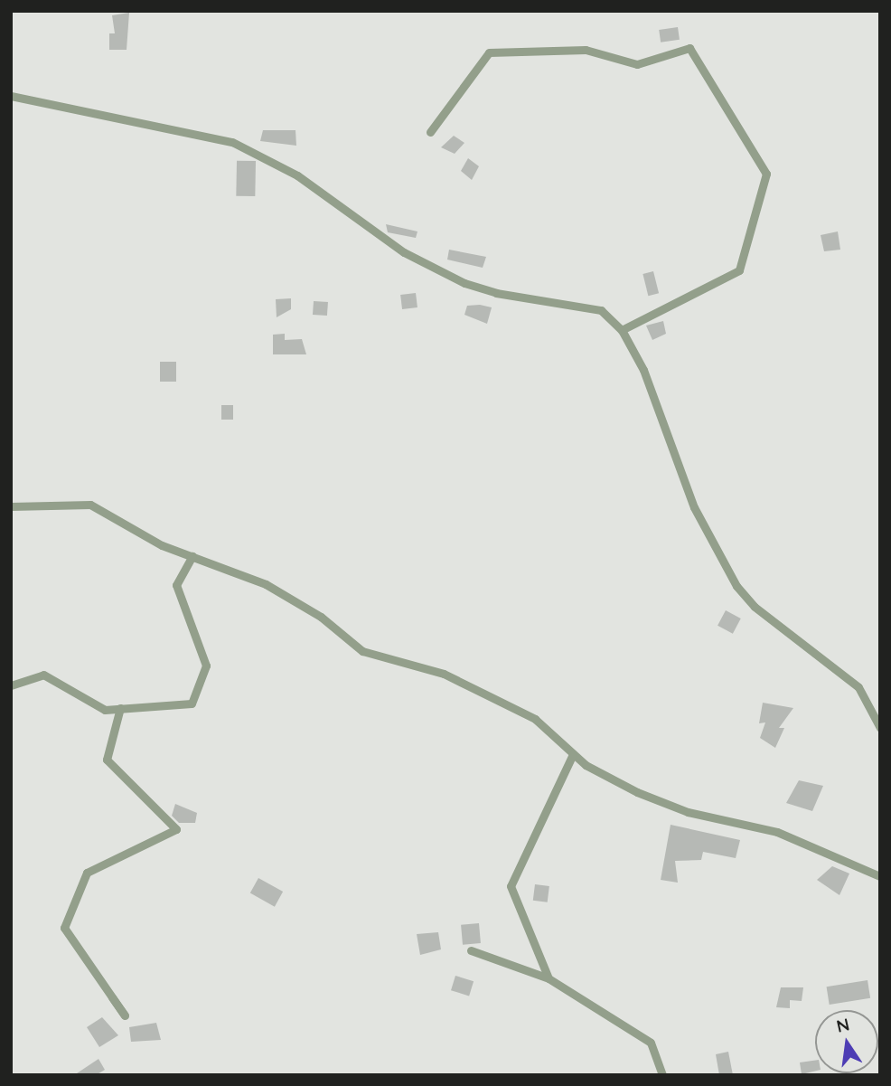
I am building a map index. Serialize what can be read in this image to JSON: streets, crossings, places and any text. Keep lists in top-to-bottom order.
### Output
{
  "north": "top"
}
